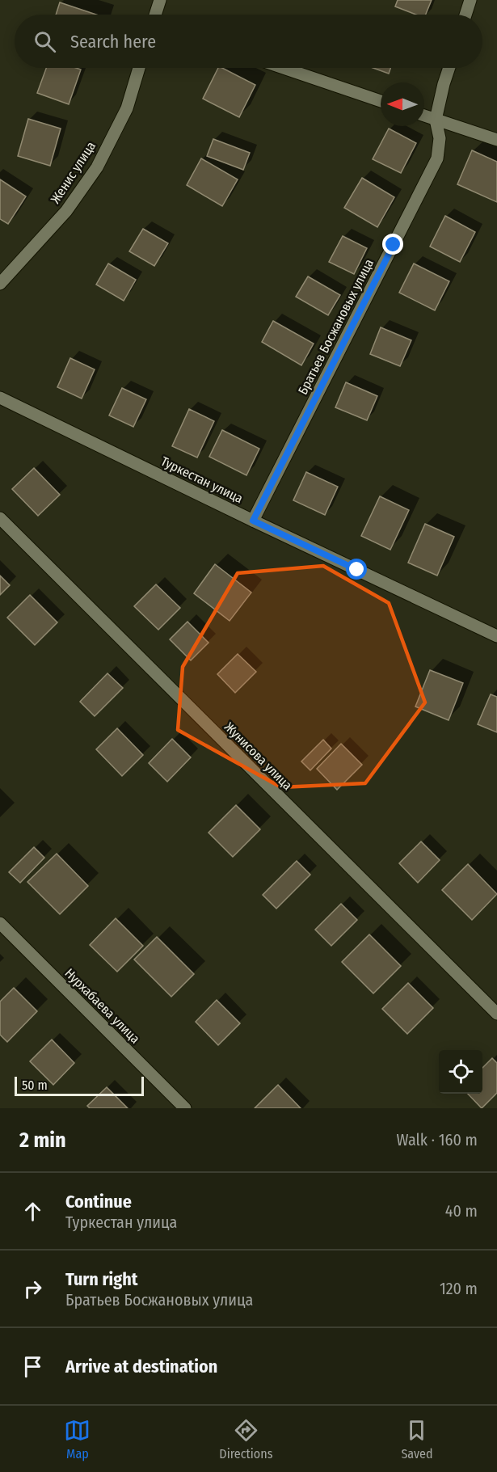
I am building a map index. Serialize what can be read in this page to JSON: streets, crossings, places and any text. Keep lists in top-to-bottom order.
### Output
{
  "streets": {
    "street": [
      "Женис улица",
      "Братьев Босжановых улица",
      "Туркестан улица",
      "Жунисова улица",
      "Нурхабаева улица"
    ]
  },
  "crossings": [
    ["Братьев Босжановых улица", "Туркестан улица"]
  ],
  "scale_bar": "50 m",
  "north": "left",
  "page": {
    "search": "Search here",
    "scale": "50 m",
    "heading": ["2 min", "Walk · 160 m"],
    "list": [
      ["Continue", "Туркестан улица", "40 m"],
      ["Turn right", "Братьев Босжановых улица", "120 m"],
      "Arrive at destination"
    ],
    "nav": ["Map", "Directions", "Saved"]
  }
}
